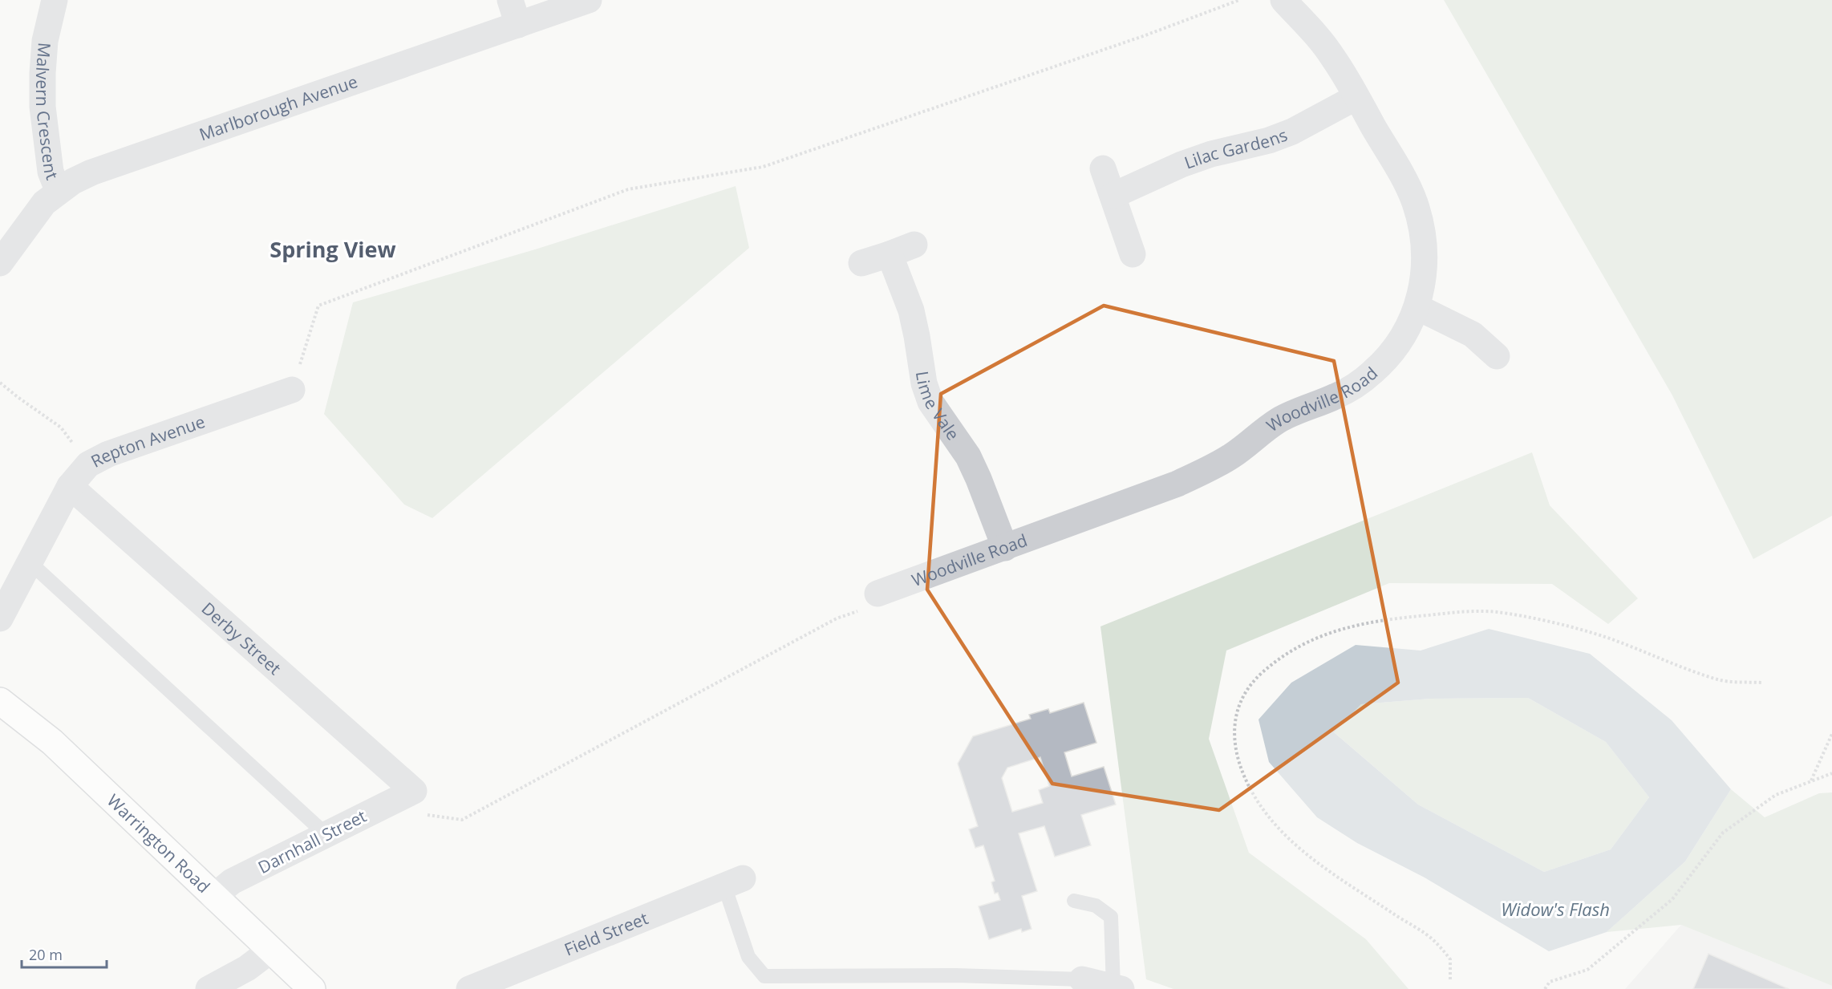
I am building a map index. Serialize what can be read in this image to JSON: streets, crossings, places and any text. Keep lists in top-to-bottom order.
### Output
{
  "streets": {
    "main road": ["Warrington Road"],
    "street": [
      "Marlborough Avenue",
      "Malvern Crescent",
      "Lilac Gardens",
      "Woodville Road",
      "Lime Vale",
      "Repton Avenue",
      "Derby Street",
      "Darnhall Street",
      "Field Street"
    ]
  },
  "crossings": [
    ["Marlborough Avenue", "Malvern Crescent"],
    ["Lilac Gardens", "Woodville Road"],
    ["Woodville Road", "Lime Vale"],
    ["Repton Avenue", "Derby Street"],
    ["Derby Street", "Darnhall Street"],
    ["Darnhall Street", "Warrington Road"]
  ],
  "districts": ["Spring View"],
  "water": ["Widow's Flash"],
  "scale_bar": "20 m"
}
